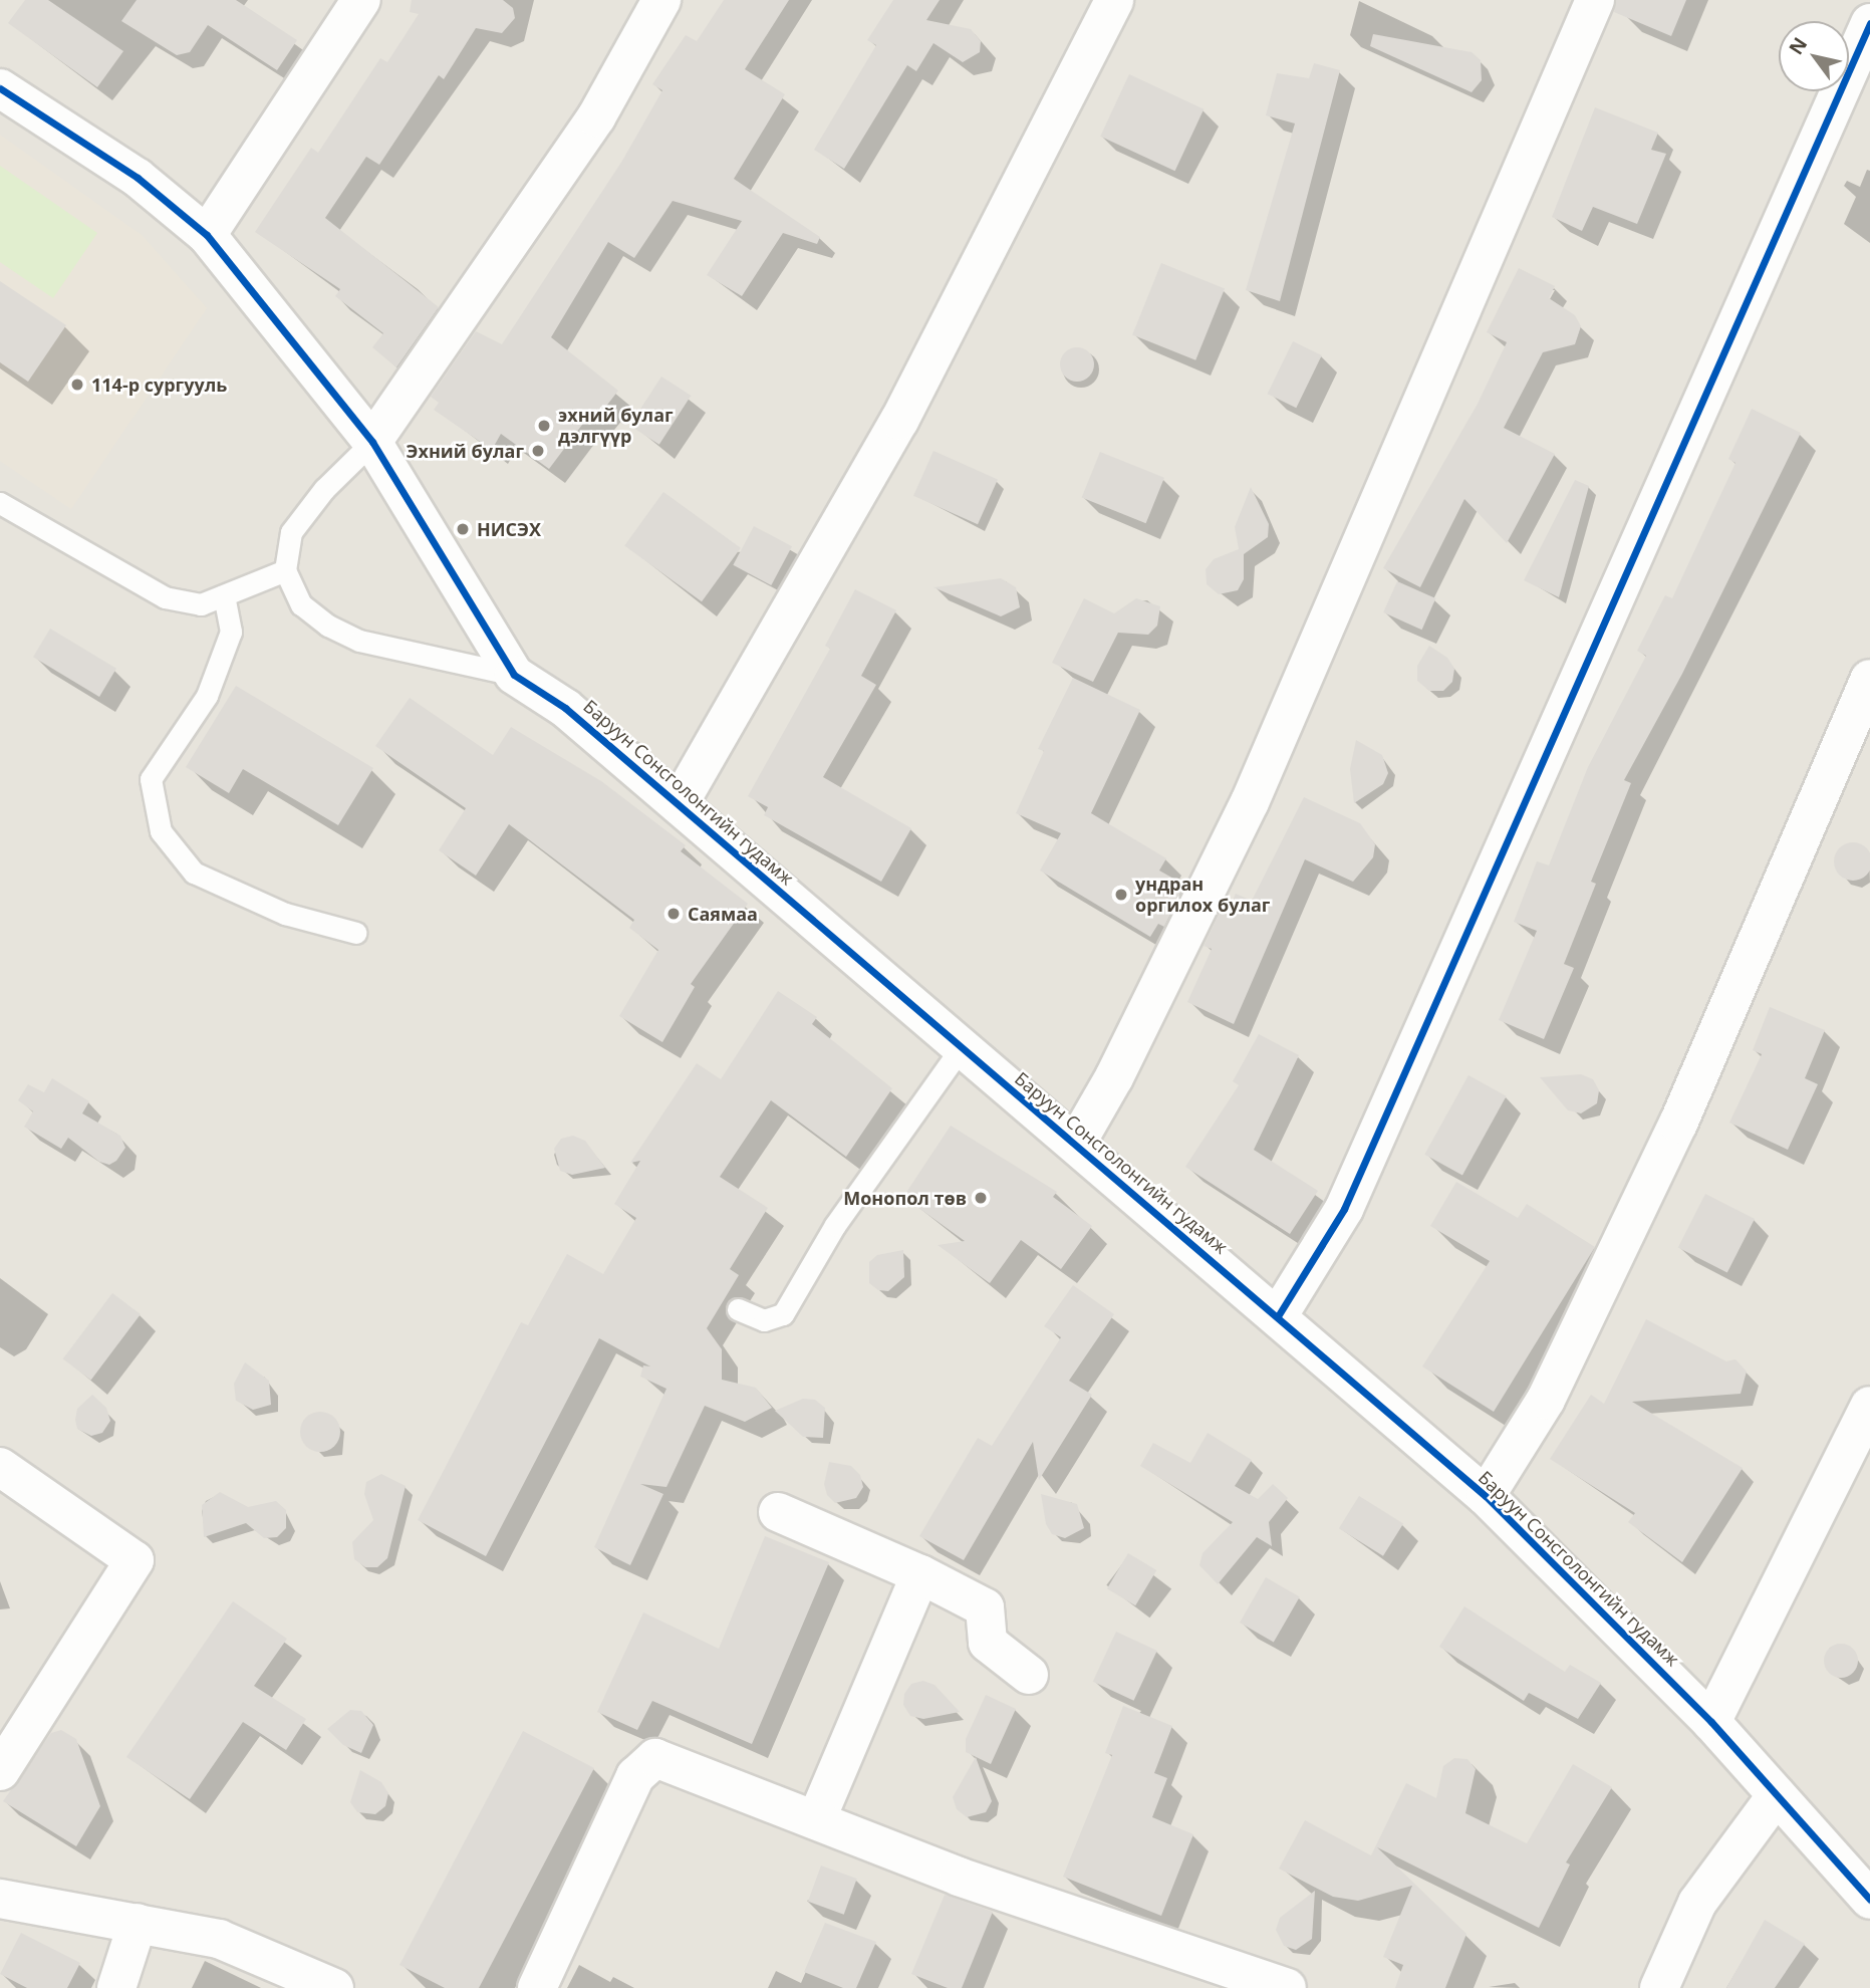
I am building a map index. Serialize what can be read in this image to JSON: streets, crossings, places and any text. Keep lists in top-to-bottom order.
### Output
{
  "streets": {
    "street": ["Баруун Сонсголонгийн гудамж"]
  },
  "places": [
    "114-р сургууль",
    "эхний булаг дэлгүүр",
    "Эхний булаг",
    "НИСЭХ",
    "ундран оргилох булаг",
    "Саямаа",
    "Монопол төв"
  ],
  "north": "top left"
}
